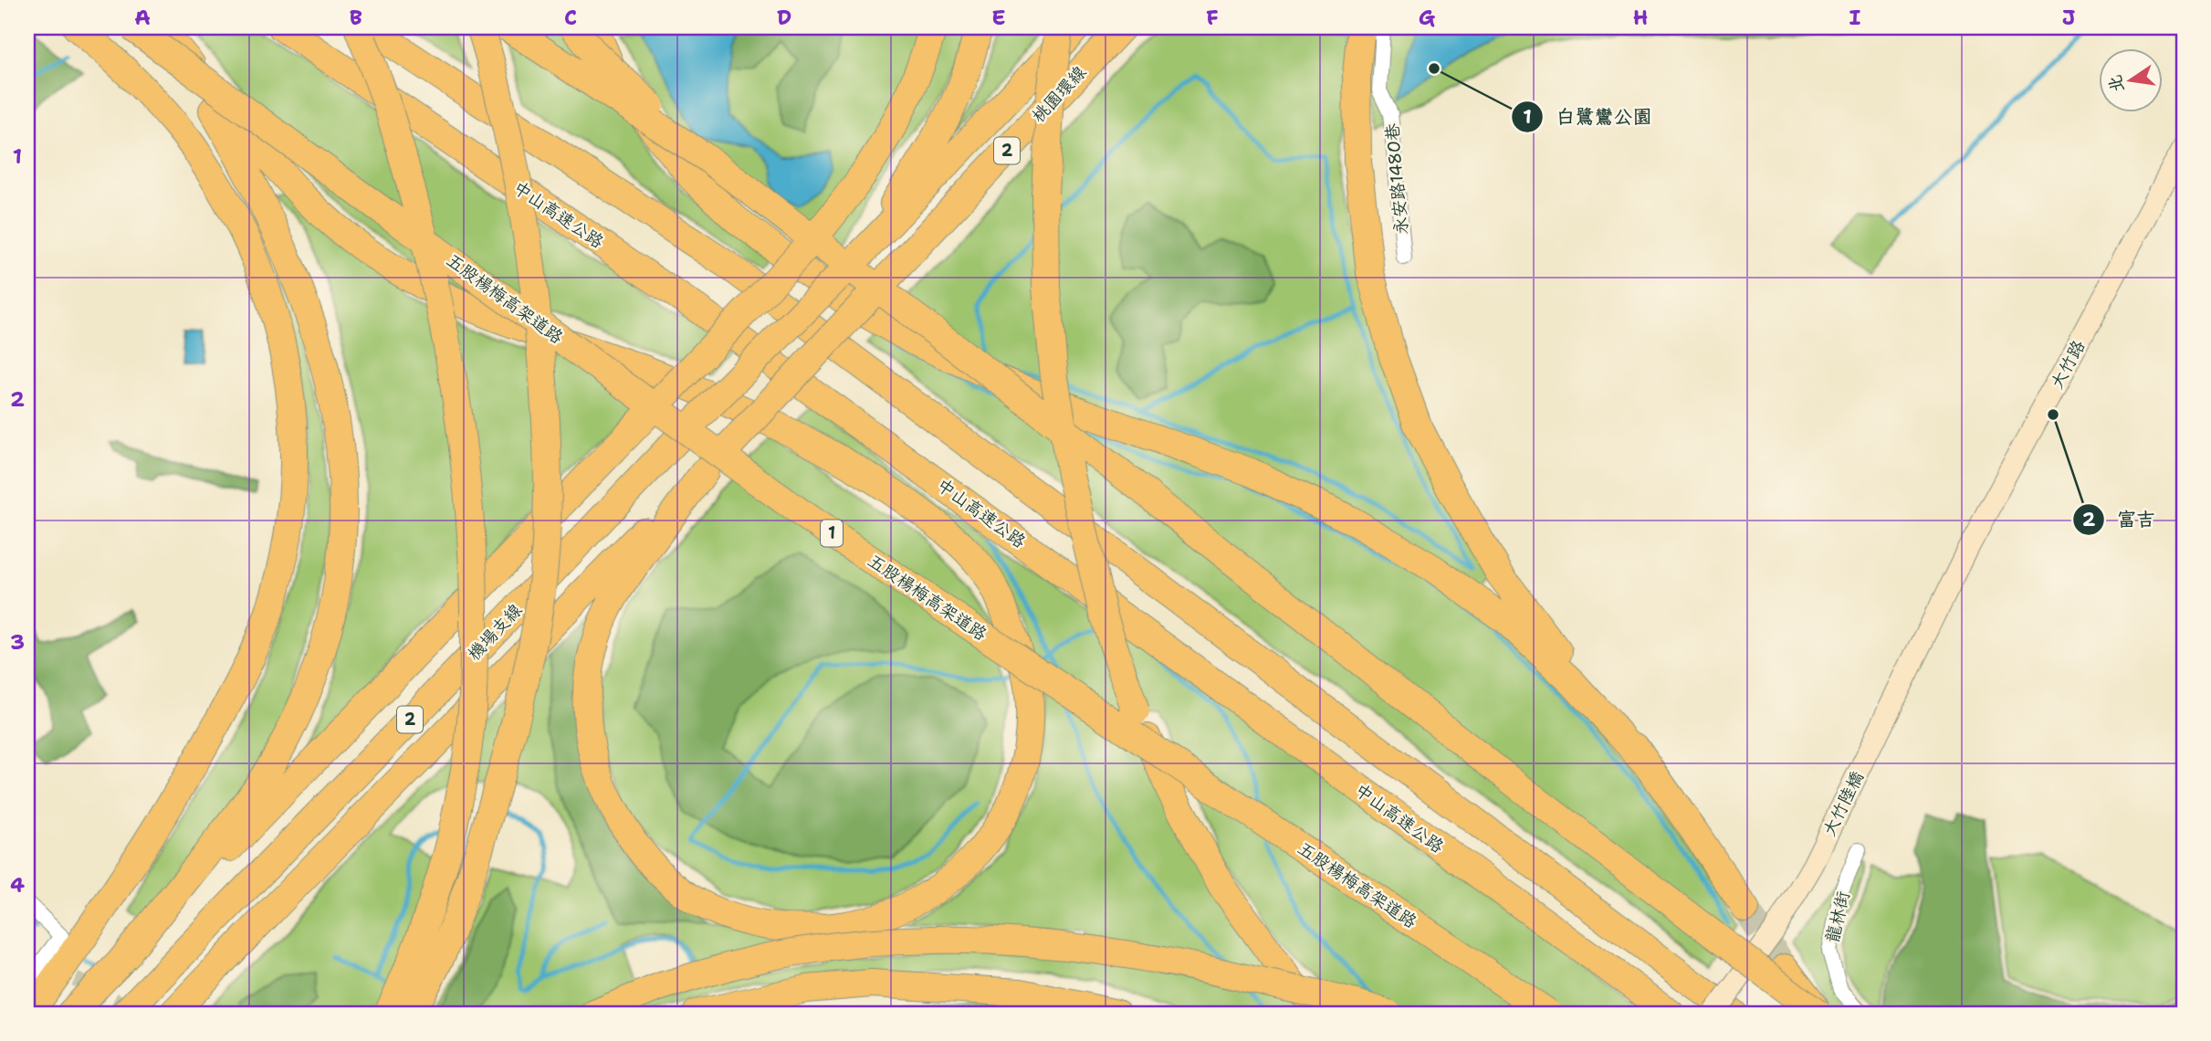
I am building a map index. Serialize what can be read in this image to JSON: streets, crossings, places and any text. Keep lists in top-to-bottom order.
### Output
{
  "streets": {
    "highway": [
      "桃園環線",
      "2",
      "中山高速公路",
      "五股楊梅高架道路",
      "1",
      "機場支線"
    ],
    "main road": ["大竹路", "大竹陸橋"],
    "street": ["永安路1480巷", "龍林街"]
  },
  "crossings": [
    ["桃園環線", "機場支線"],
    ["大竹路", "大竹陸橋"]
  ],
  "places": ["白鷺鸞公園", "富吉"],
  "north": "left",
  "grid": {
    "columns": [
      "A",
      "B",
      "C",
      "D",
      "E",
      "F",
      "G",
      "H",
      "I",
      "J"
    ],
    "rows": [
      "1",
      "2",
      "3",
      "4"
    ]
  }
}
